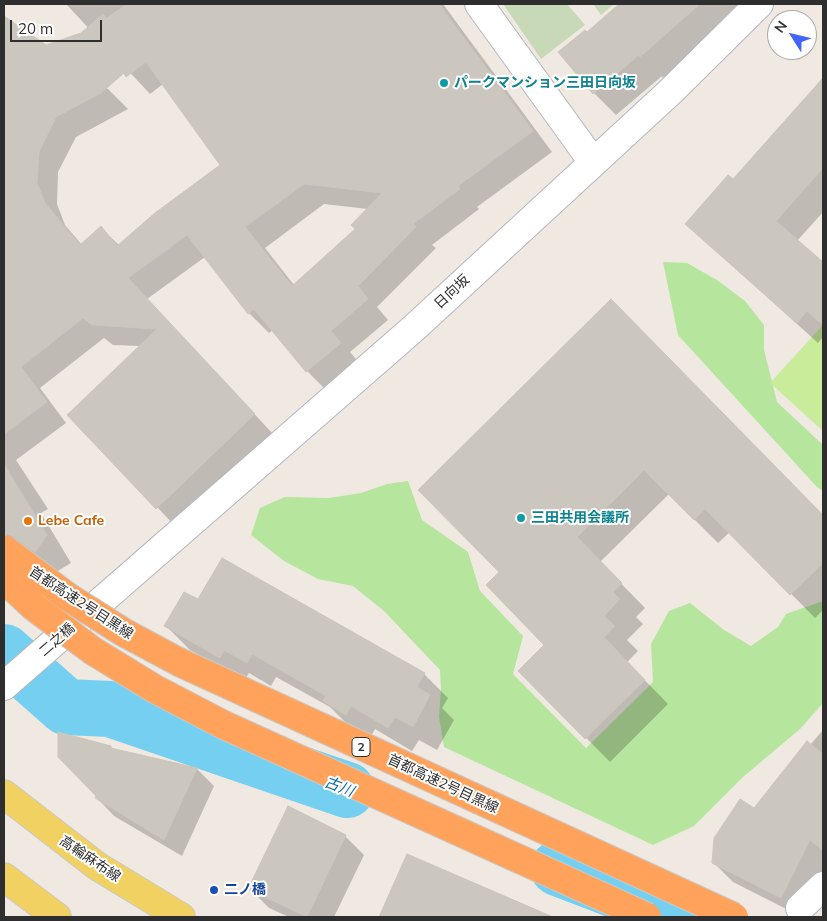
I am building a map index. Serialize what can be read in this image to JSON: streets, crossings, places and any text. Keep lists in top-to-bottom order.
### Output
{
  "streets": {
    "highway": ["首都高速2号目黒線", "2"],
    "main road": ["高輪麻布線"],
    "street": ["日向坂", "二之橋"]
  },
  "crossings": [
    ["日向坂", "二之橋"]
  ],
  "water": ["古川"],
  "places": [
    "パークマンション三田日向坂",
    "三田共用会議所",
    "Lebe Cafe",
    "二ノ橋"
  ],
  "scale_bar": "20 m",
  "north": "top left"
}
